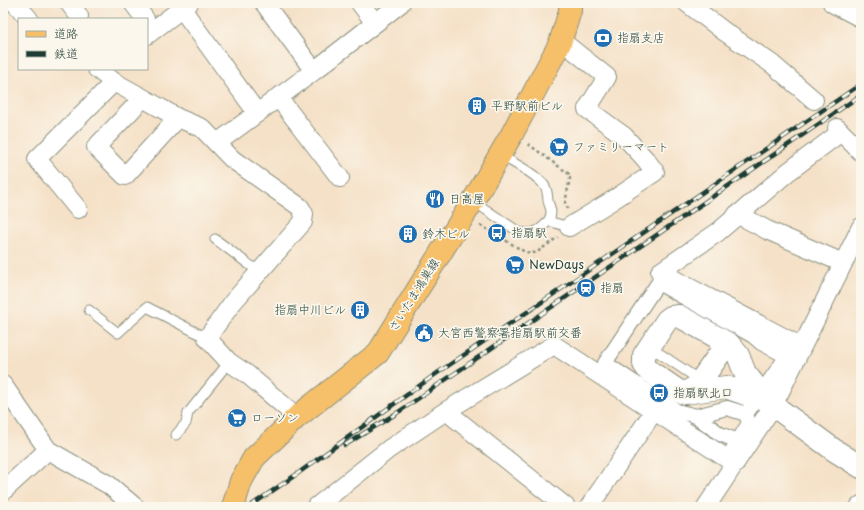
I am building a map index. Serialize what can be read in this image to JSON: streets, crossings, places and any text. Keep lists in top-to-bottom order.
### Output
{
  "streets": {
    "main road": ["さいたま鴻巣線"]
  },
  "places": {
    "bank": ["指扇支店"],
    "building": ["平野駅前ビル", "鈴木ビル", "指扇中川ビル"],
    "supermarket": ["ファミリーマート", "NewDays", "ローソン"],
    "restaurant": ["日高屋"],
    "bus stop": ["指扇駅", "指扇駅北口"],
    "station": ["指扇"],
    "public building": ["大宮西警察署指扇駅前交番"]
  },
  "legend": ["道路", "鉄道"]
}
